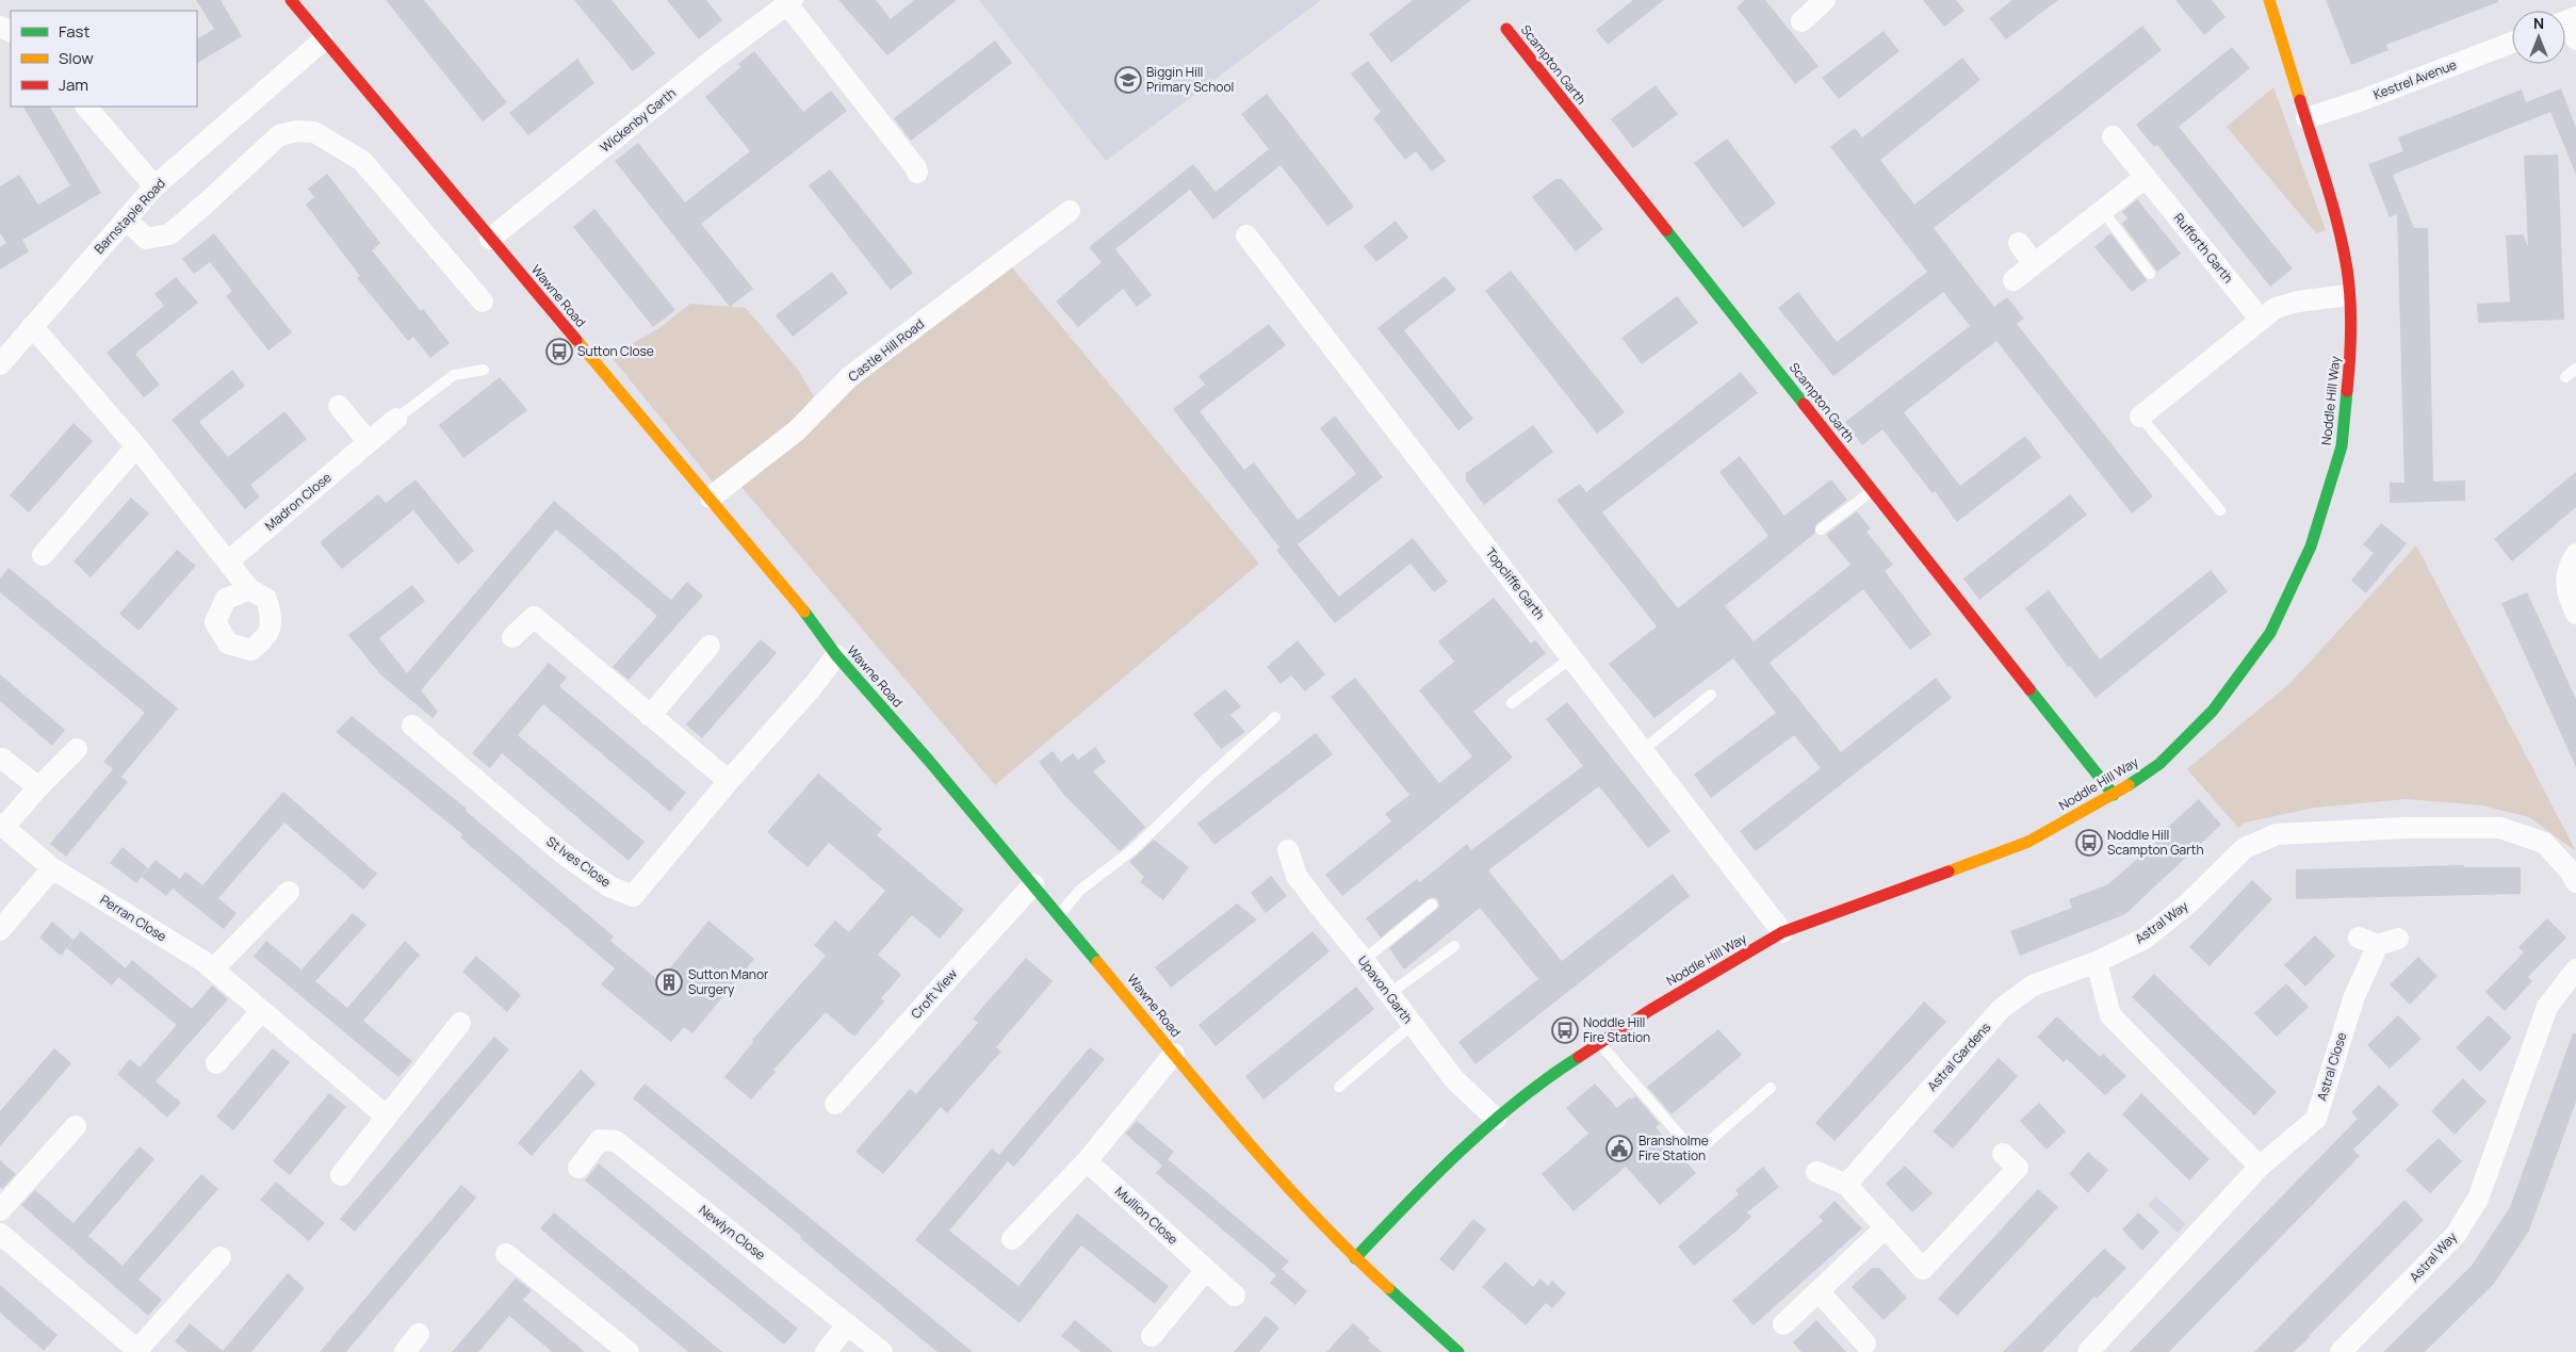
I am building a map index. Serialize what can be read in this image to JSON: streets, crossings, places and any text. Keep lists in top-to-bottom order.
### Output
{
  "streets": {
    "street": [
      "Scampton Garth",
      "Kestrel Avenue",
      "Wickenby Garth",
      "Barnstaple Road",
      "Rufforth Garth",
      "Wawne Road",
      "Castle Hill Road",
      "Noddle Hill Way",
      "Madron Close",
      "Topcliffe Garth",
      "St Ives Close",
      "Perran Close",
      "Astral Way",
      "Upavon Garth",
      "Croft View",
      "Astral Gardens",
      "Astral Close",
      "Mullion Close",
      "Newlyn Close"
    ]
  },
  "crossings": [
    ["Scampton Garth", "Noddle Hill Way"],
    ["Kestrel Avenue", "Noddle Hill Way"],
    ["Wickenby Garth", "Wawne Road"],
    ["Barnstaple Road", "Wawne Road"],
    ["Wawne Road", "Castle Hill Road"],
    ["Wawne Road", "Noddle Hill Way"],
    ["Wawne Road", "St Ives Close"],
    ["Wawne Road", "Croft View"],
    ["Noddle Hill Way", "Topcliffe Garth"],
    ["Noddle Hill Way", "Upavon Garth"],
    ["Astral Way", "Astral Gardens"]
  ],
  "places": {
    "school or university": ["Biggin Hill Primary School"],
    "bus stop": ["Sutton Close", "Noddle Hill Scampton Garth", "Noddle Hill Fire Station"],
    "building": ["Sutton Manor Surgery"],
    "public building": ["Bransholme Fire Station"]
  },
  "legend": ["Fast", "Slow", "Jam"],
  "north": "top"
}
